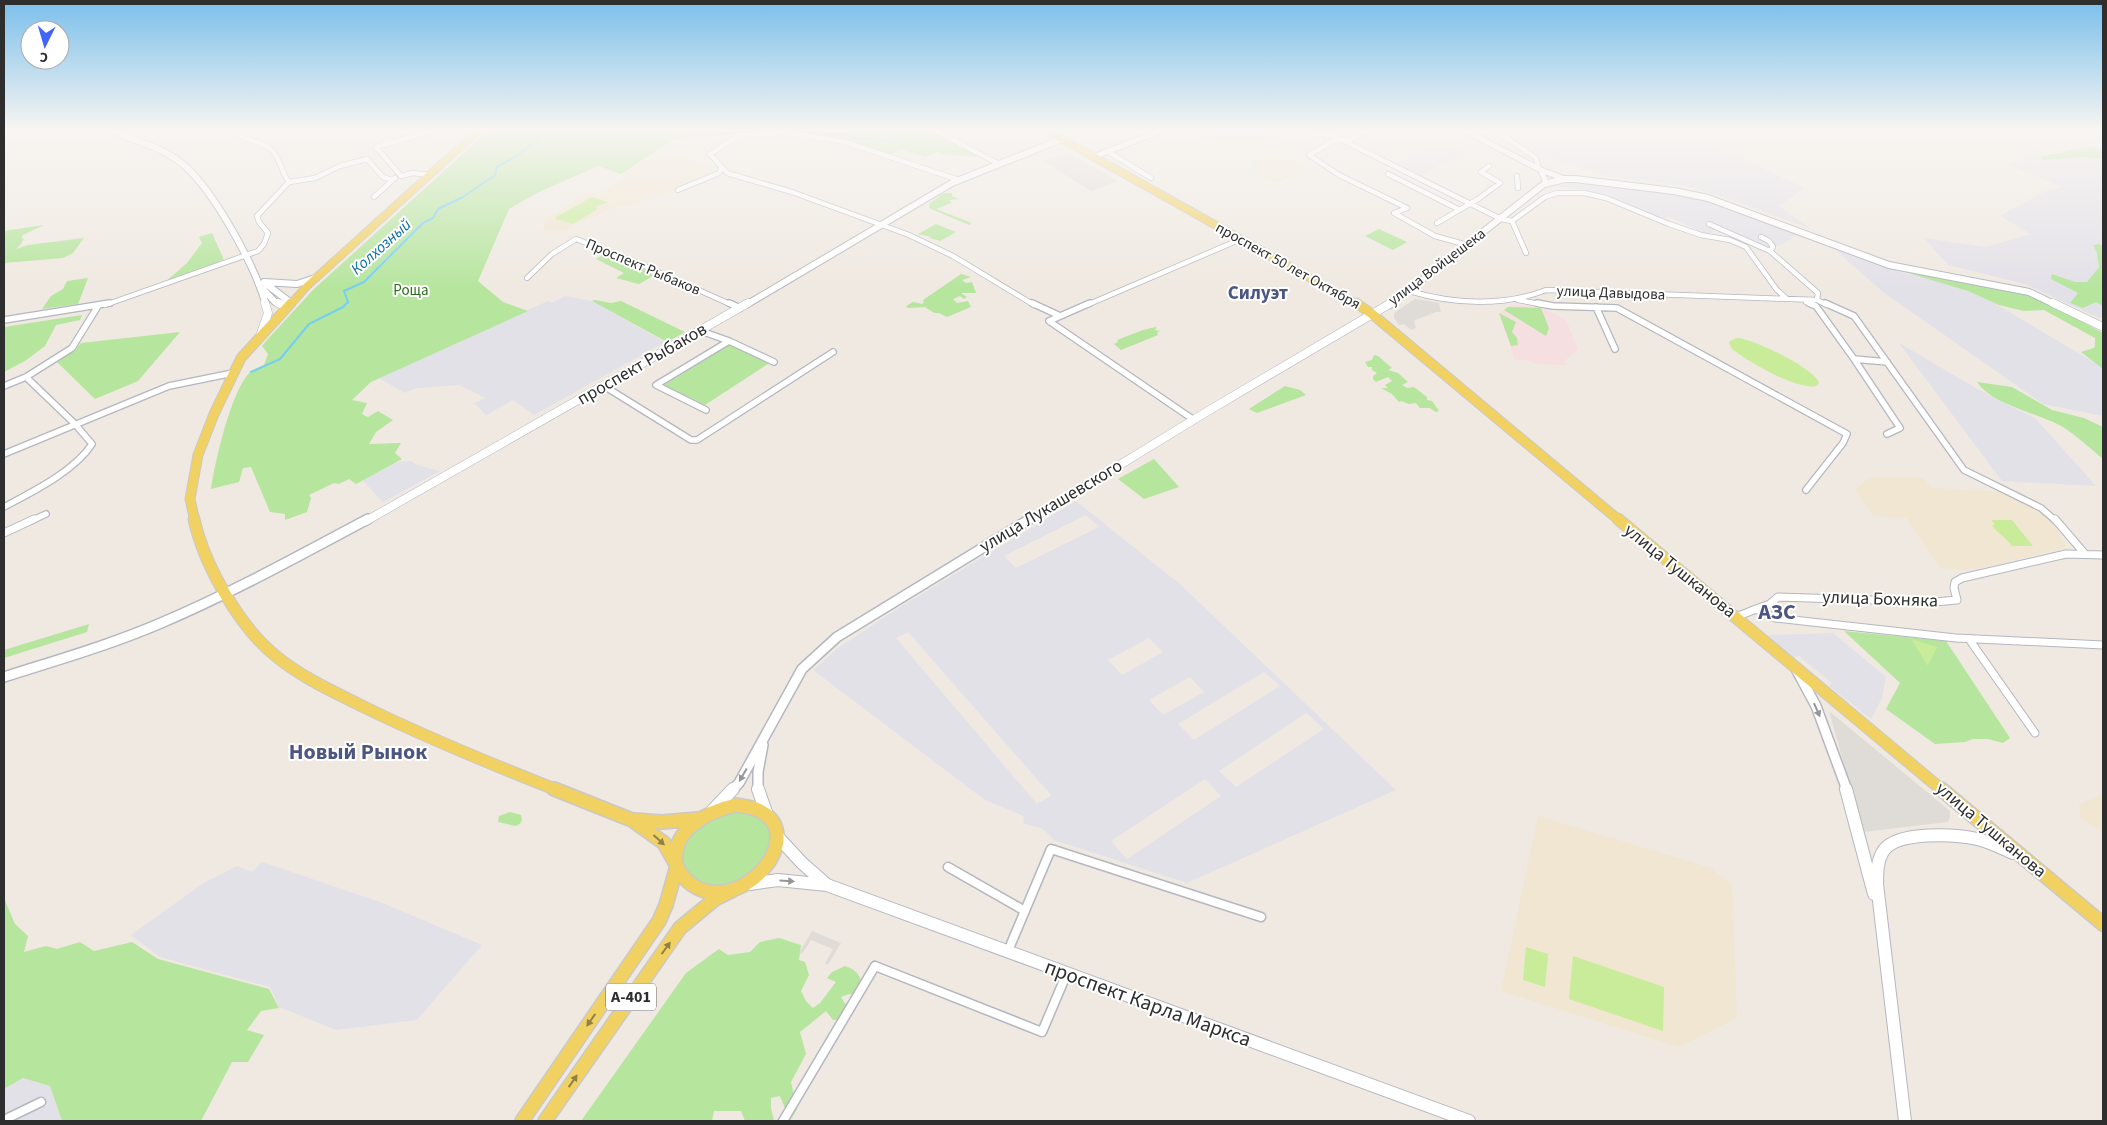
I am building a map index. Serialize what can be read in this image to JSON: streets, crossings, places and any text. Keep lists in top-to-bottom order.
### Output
{
  "streets": {
    "main road": [
      "проспект 50 лет Октября",
      "улица Войцешека",
      "проспект Рыбаков",
      "улица Лукашевского",
      "улица Тушканова",
      "А-401",
      "проспект Карла Маркса"
    ],
    "street": ["Проспект Рыбаков", "улица Давыдова", "улица Бохняка"]
  },
  "crossings": [
    ["проспект 50 лет Октября", "улица Войцешека"],
    ["проспект 50 лет Октября", "улица Лукашевского"],
    ["проспект 50 лет Октября", "улица Тушканова"],
    ["Проспект Рыбаков", "проспект Рыбаков"],
    ["улица Войцешека", "улица Давыдова"],
    ["улица Войцешека", "улица Лукашевского"],
    ["улица Войцешека", "улица Тушканова"],
    ["улица Давыдова", "улица Бохняка"],
    ["улица Лукашевского", "улица Тушканова"],
    ["улица Лукашевского", "А-401"],
    ["улица Лукашевского", "проспект Карла Маркса"],
    ["улица Тушканова", "улица Бохняка"],
    ["А-401", "проспект Карла Маркса"]
  ],
  "districts": ["Силуэт", "АЗС", "Новый Рынок"],
  "water": ["Колхозный"],
  "parks": ["Роща"],
  "north": "bottom"
}
